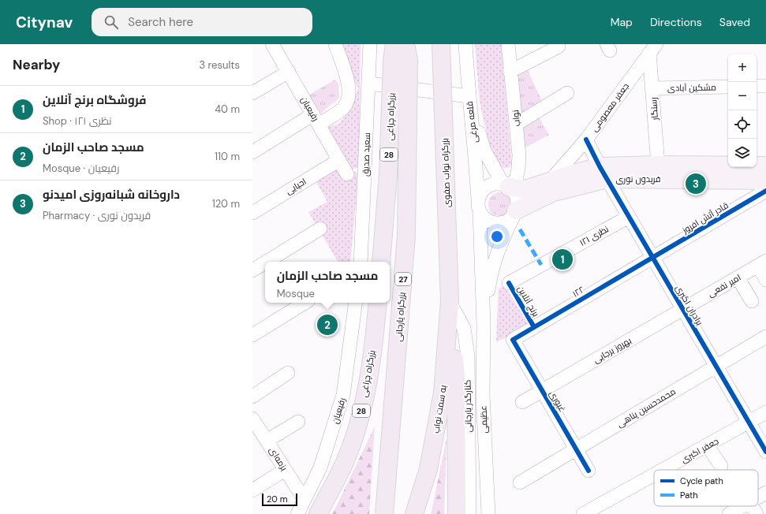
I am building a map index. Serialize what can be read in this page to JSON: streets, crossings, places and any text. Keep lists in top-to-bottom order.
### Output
{
  "streets": {
    "highway": [
      "بزرگراه چراغی",
      "28",
      "بزرگراه نواب صفوی",
      "27",
      "بزرگراه یارجانی",
      "به سمت نواب"
    ],
    "main road": ["فریدون نوری"],
    "street": [
      "مشکین آبادی",
      "جعفر معصومی",
      "رفیعیان",
      "رستگار",
      "نواب",
      "قلعه مرغی",
      "سعید صدیق",
      "احیایی",
      "قادر آتش افروز",
      "نظری ۱۲۱",
      "امیر نفعی",
      "۱۲۲",
      "برادران اکبری",
      "بهروز برجایی",
      "غیوری",
      "کنارگذر یارجانی",
      "محمدحسین پناهی",
      "عظیمی",
      "جعفر اکبری",
      "بزمه‌ای"
    ],
    "cycle path": ["برنج آنلاین"]
  },
  "crossings": [
    ["مشکین آبادی", "رستگار"],
    ["جعفر معصومی", "رستگار"],
    ["جعفر معصومی", "فریدون نوری"],
    ["جعفر معصومی", "برادران اکبری"],
    ["رفیعیان", "احیایی"],
    ["رفیعیان", "بزمه‌ای"],
    ["رستگار", "فریدون نوری"],
    ["نواب", "قلعه مرغی"],
    ["نواب", "فریدون نوری"],
    ["قلعه مرغی", "فریدون نوری"],
    ["قلعه مرغی", "عظیمی"],
    ["بزرگراه نواب صفوی", "کنارگذر یارجانی"],
    ["بزرگراه نواب صفوی", "به سمت نواب"],
    ["فریدون نوری", "برادران اکبری"],
    ["قادر آتش افروز", "۱۲۲"],
    ["قادر آتش افروز", "برادران اکبری"],
    ["نظری ۱۲۱", "برادران اکبری"],
    ["امیر نفعی", "برادران اکبری"],
    ["امیر نفعی", "بهروز برجایی"],
    ["۱۲۲", "برادران اکبری"],
    ["۱۲۲", "غیوری"],
    ["برادران اکبری", "بهروز برجایی"],
    ["برادران اکبری", "محمدحسین پناهی"],
    ["برادران اکبری", "جعفر اکبری"],
    ["بهروز برجایی", "غیوری"],
    ["غیوری", "محمدحسین پناهی"],
    ["کنارگذر یارجانی", "به سمت نواب"]
  ],
  "legend": ["Cycle path", "Path"],
  "scale_bar": "20 m",
  "page": {
    "header": "Citynav",
    "search": "Search here",
    "nav": ["Map", "Directions", "Saved"],
    "heading": ["Nearby", "3 results"],
    "map_buttons": ["+", "−"],
    "list": [
      {
        "mark": "1",
        "name": "فروشگاه برنج آنلاین",
        "note": "Shop · نظری ۱۲۱",
        "value": "40 m"
      },
      {
        "mark": "2",
        "name": "مسجد صاحب الزمان",
        "note": "Mosque · رفیعیان",
        "value": "110 m"
      },
      {
        "mark": "3",
        "name": "داروخانه شبانه‌روزی امیدنو",
        "note": "Pharmacy · فریدون نوری",
        "value": "120 m"
      }
    ],
    "pins": ["3", "1", "2"],
    "popup": ["مسجد صاحب الزمان", "Mosque"],
    "scale": "20 m"
  }
}
